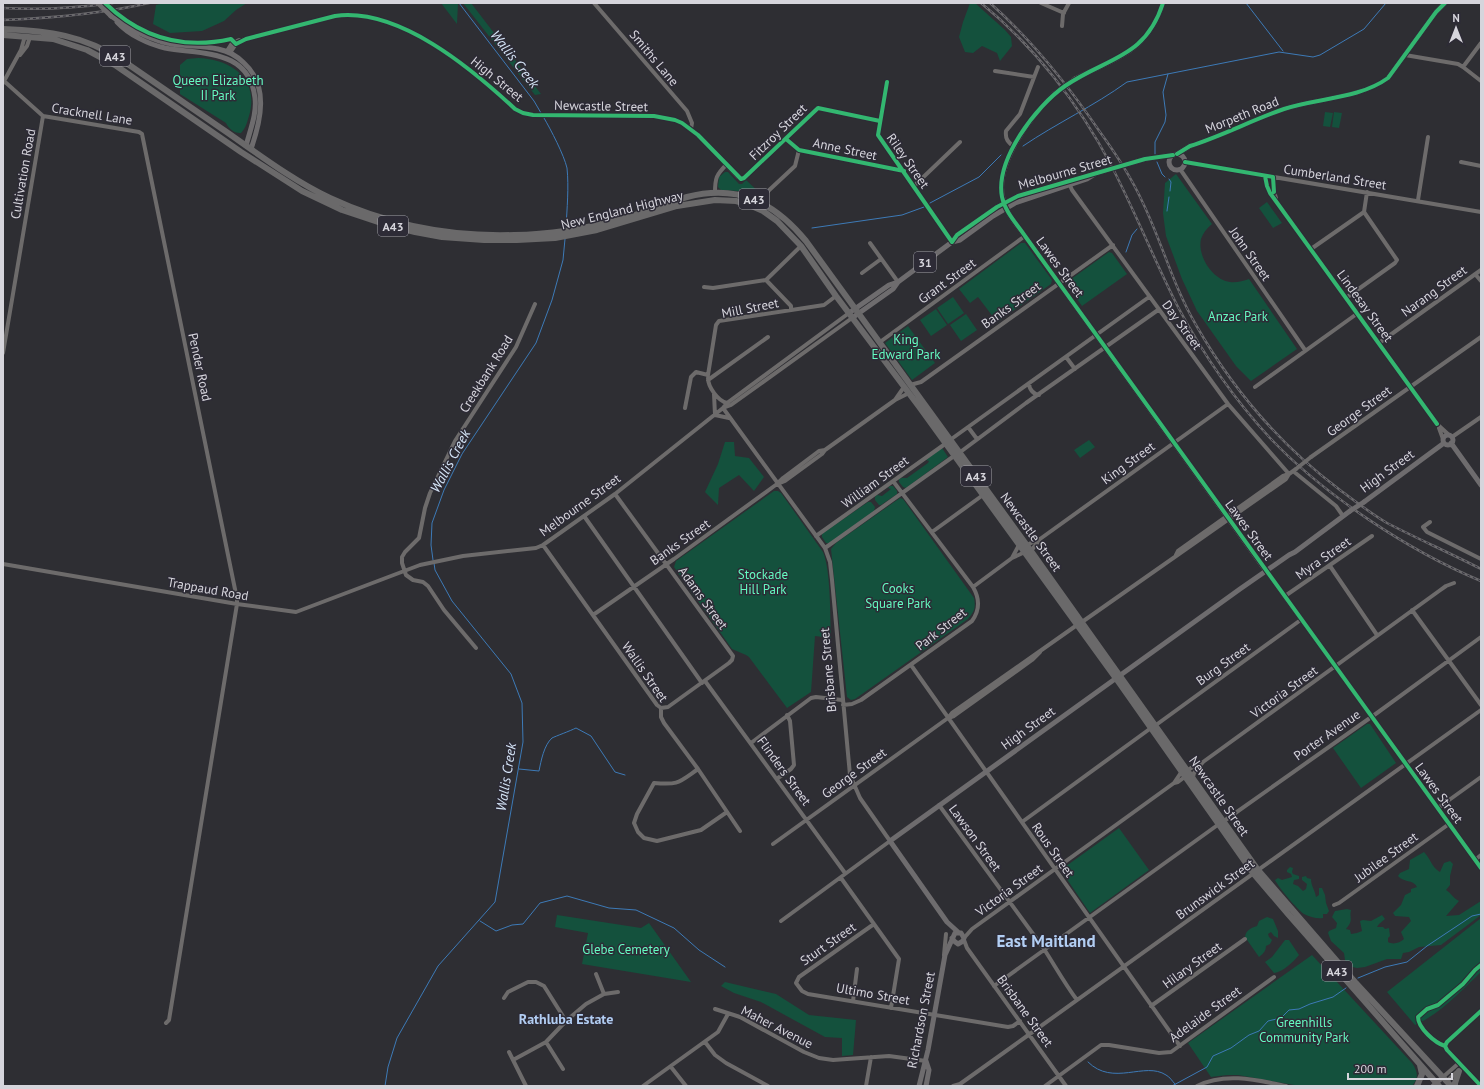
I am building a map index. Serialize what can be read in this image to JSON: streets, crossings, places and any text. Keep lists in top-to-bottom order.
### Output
{
  "streets": {
    "highway": ["A43", "Newcastle Street", "New England Highway"],
    "main road": [
      "High Street",
      "Morpeth Road",
      "Melbourne Street",
      "31",
      "Lawes Street",
      "Brisbane Street",
      "Richardson Street"
    ],
    "street": [
      "Smiths Lane",
      "Cracknell Lane",
      "Fitzroy Street",
      "Anne Street",
      "Riley Street",
      "Cultivation Road",
      "Cumberland Street",
      "John Street",
      "Grant Street",
      "Narang Street",
      "Banks Street",
      "Lindesay Street",
      "Mill Street",
      "Day Street",
      "Pender Road",
      "Creekbank Road",
      "George Street",
      "King Street",
      "William Street",
      "Myra Street",
      "Trappaud Road",
      "Adams Street",
      "Park Street",
      "Burg Street",
      "Wallis Street",
      "Victoria Street",
      "Porter Avenue",
      "Flinders Street",
      "Lawson Street",
      "Rous Street",
      "Jubilee Street",
      "Brunswick Street",
      "Sturt Street",
      "Hilary Street",
      "Ultimo Street",
      "Adelaide Street",
      "Maher Avenue"
    ]
  },
  "crossings": [
    ["A43", "Newcastle Street"],
    ["A43", "New England Highway"],
    ["Smiths Lane", "Newcastle Street"],
    ["High Street", "Newcastle Street"],
    ["High Street", "Lawes Street"],
    ["High Street", "Lindesay Street"],
    ["High Street", "Day Street"],
    ["High Street", "Brisbane Street"],
    ["High Street", "Flinders Street"],
    ["High Street", "Lawson Street"],
    ["High Street", "Rous Street"],
    ["Newcastle Street", "Fitzroy Street"],
    ["Newcastle Street", "Melbourne Street"],
    ["Newcastle Street", "New England Highway"],
    ["Newcastle Street", "Grant Street"],
    ["Newcastle Street", "Banks Street"],
    ["Newcastle Street", "Mill Street"],
    ["Newcastle Street", "George Street"],
    ["Newcastle Street", "King Street"],
    ["Newcastle Street", "William Street"],
    ["Newcastle Street", "Burg Street"],
    ["Newcastle Street", "Victoria Street"],
    ["Newcastle Street", "Porter Avenue"],
    ["Newcastle Street", "Brunswick Street"],
    ["Cracknell Lane", "Cultivation Road"],
    ["Cracknell Lane", "Pender Road"],
    ["Morpeth Road", "Melbourne Street"],
    ["Morpeth Road", "Cumberland Street"],
    ["Morpeth Road", "John Street"],
    ["Morpeth Road", "31"],
    ["Fitzroy Street", "Anne Street"],
    ["Fitzroy Street", "Riley Street"],
    ["Anne Street", "Riley Street"],
    ["Riley Street", "Melbourne Street"],
    ["Melbourne Street", "Cumberland Street"],
    ["Melbourne Street", "John Street"],
    ["Melbourne Street", "31"],
    ["Melbourne Street", "Lawes Street"],
    ["Melbourne Street", "Day Street"],
    ["Melbourne Street", "Creekbank Road"],
    ["Melbourne Street", "Trappaud Road"],
    ["Melbourne Street", "Adams Street"],
    ["Melbourne Street", "Brisbane Street"],
    ["Melbourne Street", "Wallis Street"],
    ["Melbourne Street", "Flinders Street"],
    ["Cumberland Street", "John Street"],
    ["Cumberland Street", "31"],
    ["Cumberland Street", "Lindesay Street"],
    ["John Street", "31"],
    ["Lawes Street", "Grant Street"],
    ["Lawes Street", "Banks Street"],
    ["Lawes Street", "George Street"],
    ["Lawes Street", "King Street"],
    ["Lawes Street", "William Street"],
    ["Lawes Street", "Myra Street"],
    ["Lawes Street", "Burg Street"],
    ["Lawes Street", "Victoria Street"],
    ["Lawes Street", "Porter Avenue"],
    ["Lawes Street", "Jubilee Street"],
    ["Lawes Street", "Brunswick Street"],
    ["Narang Street", "Lindesay Street"],
    ["Banks Street", "Day Street"],
    ["Banks Street", "Adams Street"],
    ["Banks Street", "Brisbane Street"],
    ["Banks Street", "Wallis Street"],
    ["Banks Street", "Flinders Street"],
    ["Lindesay Street", "George Street"],
    ["Day Street", "George Street"],
    ["Day Street", "King Street"],
    ["Day Street", "William Street"],
    ["Pender Road", "Trappaud Road"],
    ["Creekbank Road", "Trappaud Road"],
    ["George Street", "Brisbane Street"],
    ["George Street", "Flinders Street"],
    ["George Street", "Rous Street"],
    ["King Street", "Park Street"],
    ["William Street", "Park Street"],
    ["William Street", "Brisbane Street"],
    ["Adams Street", "Flinders Street"],
    ["Park Street", "Brisbane Street"],
    ["Park Street", "Flinders Street"],
    ["Park Street", "Rous Street"],
    ["Burg Street", "Rous Street"],
    ["Brisbane Street", "Victoria Street"],
    ["Brisbane Street", "Porter Avenue"],
    ["Brisbane Street", "Brunswick Street"],
    ["Brisbane Street", "Ultimo Street"],
    ["Brisbane Street", "Adelaide Street"],
    ["Brisbane Street", "Richardson Street"],
    ["Victoria Street", "Lawson Street"],
    ["Victoria Street", "Rous Street"],
    ["Porter Avenue", "Lawson Street"],
    ["Porter Avenue", "Rous Street"],
    ["Lawson Street", "Brunswick Street"],
    ["Rous Street", "Brunswick Street"],
    ["Rous Street", "Hilary Street"],
    ["Rous Street", "Adelaide Street"],
    ["Sturt Street", "Ultimo Street"],
    ["Ultimo Street", "Richardson Street"],
    ["Richardson Street", "Maher Avenue"]
  ],
  "districts": ["East Maitland", "Rathluba Estate"],
  "water": ["Wallis Creek"],
  "parks": [
    "Queen Elizabeth II Park",
    "Anzac Park",
    "King Edward Park",
    "Stockade Hill Park",
    "Cooks Square Park",
    "Glebe Cemetery",
    "Greenhills Community Park"
  ],
  "scale_bar": "200 m",
  "north": "top"
}
